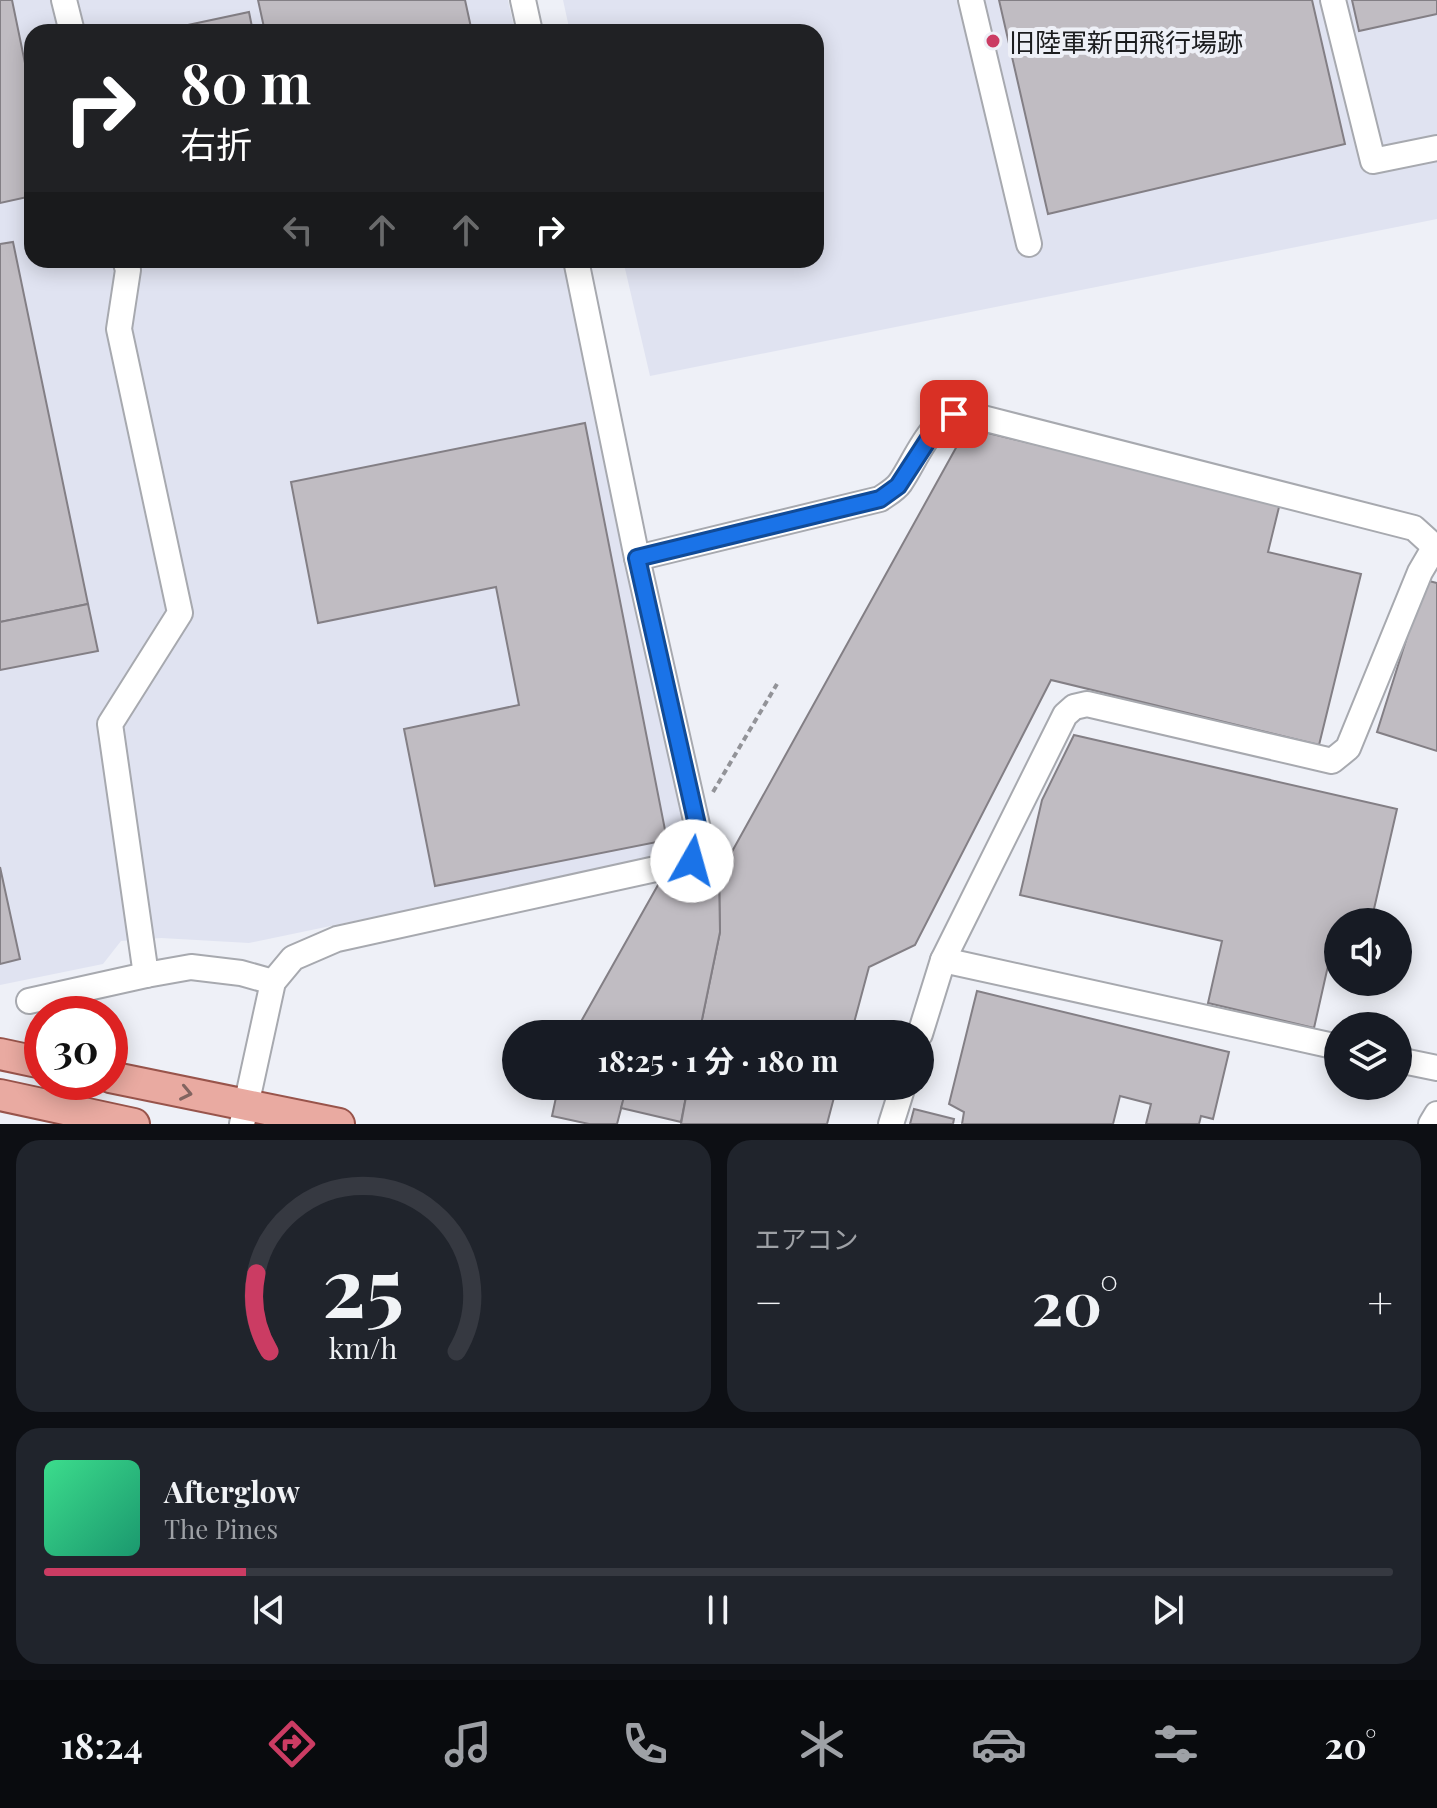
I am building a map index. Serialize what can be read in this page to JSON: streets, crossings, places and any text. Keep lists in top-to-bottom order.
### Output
{
  "places": ["旧陸軍新田飛行場跡"],
  "page": {
    "turn": ["80 m", "右折"],
    "limit": "30",
    "trip": "18:25 · 1 分 · 180 m",
    "tile": "エアコン",
    "heat": ["−", "20°", "+"],
    "song": ["Afterglow", "The Pines"],
    "tabs": ["18:24", "20°"],
    "gauge": ["25", "km/h"]
  }
}
